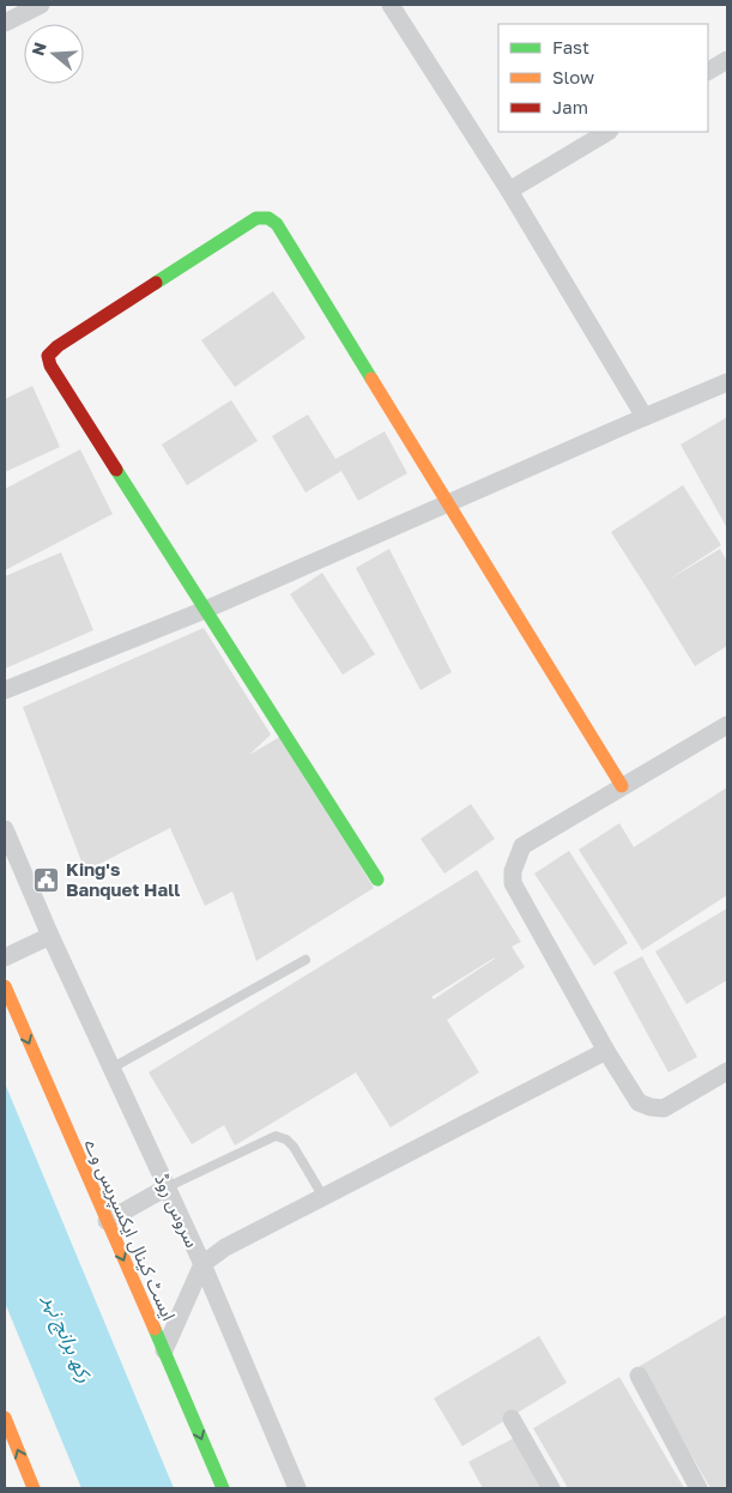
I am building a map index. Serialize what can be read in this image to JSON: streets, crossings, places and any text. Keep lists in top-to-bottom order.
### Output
{
  "streets": {
    "street": ["سروس روڈ", "ایسٹ کینال ایکسپریس وے"]
  },
  "one_way": ["ایسٹ کینال ایکسپریس وے"],
  "water": ["رکھ برانچ نہر"],
  "places": {
    "public building": ["King's Banquet Hall"]
  },
  "legend": ["Fast", "Slow", "Jam"],
  "north": "left"
}
